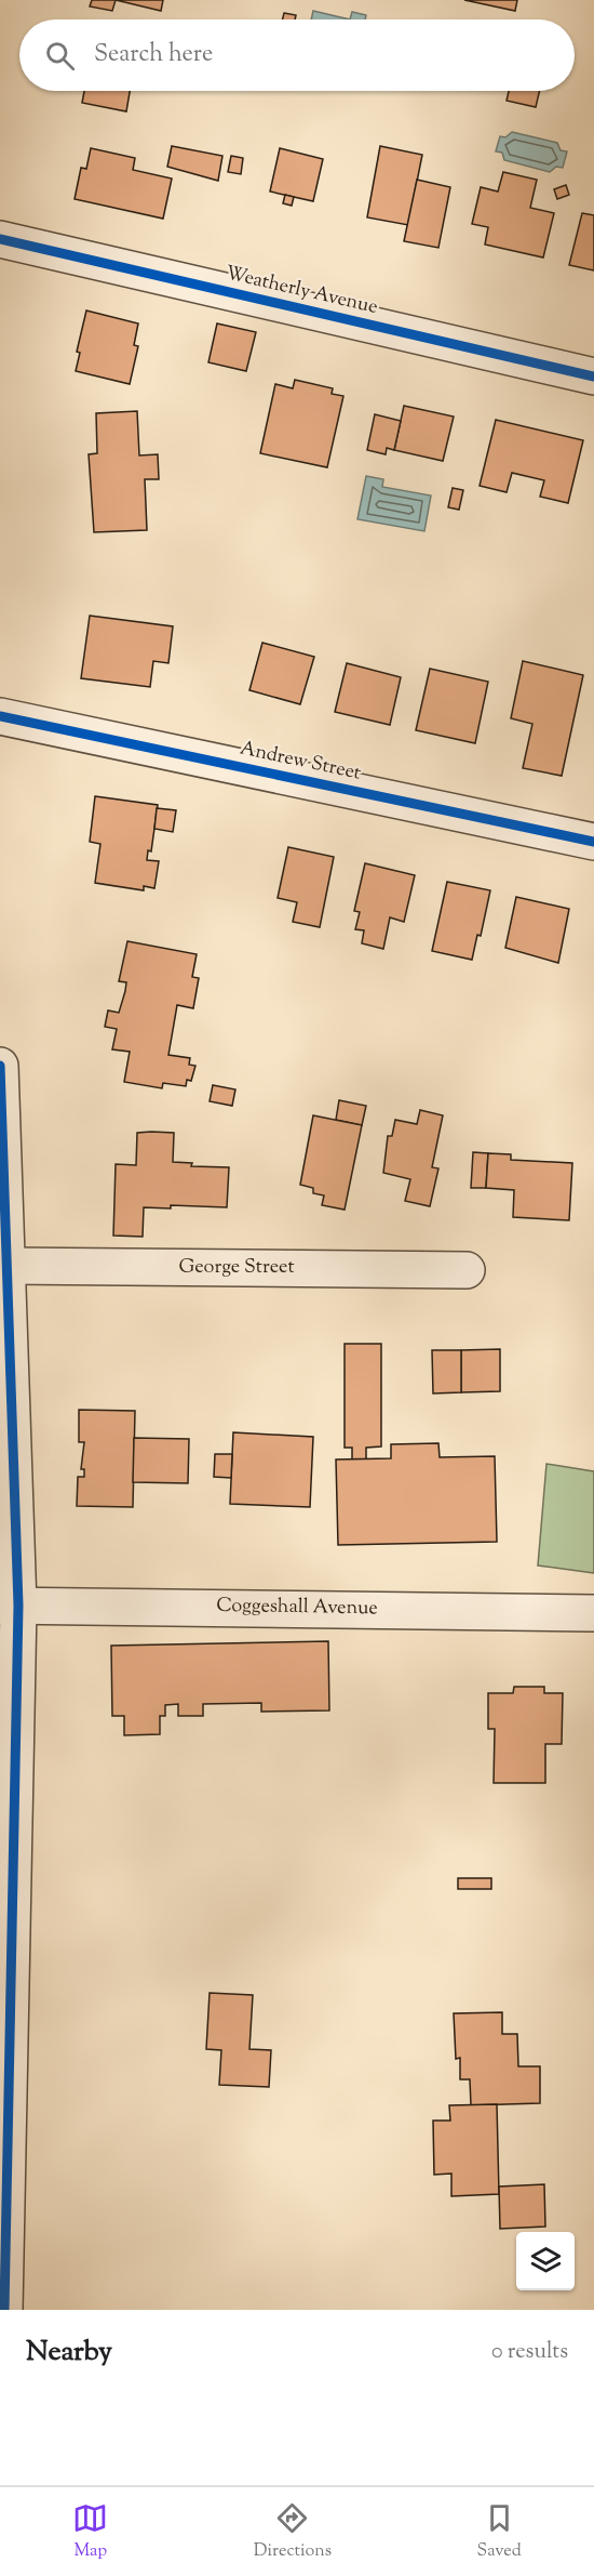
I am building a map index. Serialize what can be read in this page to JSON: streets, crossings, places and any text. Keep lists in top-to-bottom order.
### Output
{
  "streets": {
    "street": [
      "Weatherly Avenue",
      "Andrew Street",
      "George Street",
      "Coggeshall Avenue"
    ]
  },
  "page": {
    "search": "Search here",
    "heading": ["Nearby", "0 results"],
    "nav": ["Map", "Directions", "Saved"]
  }
}
